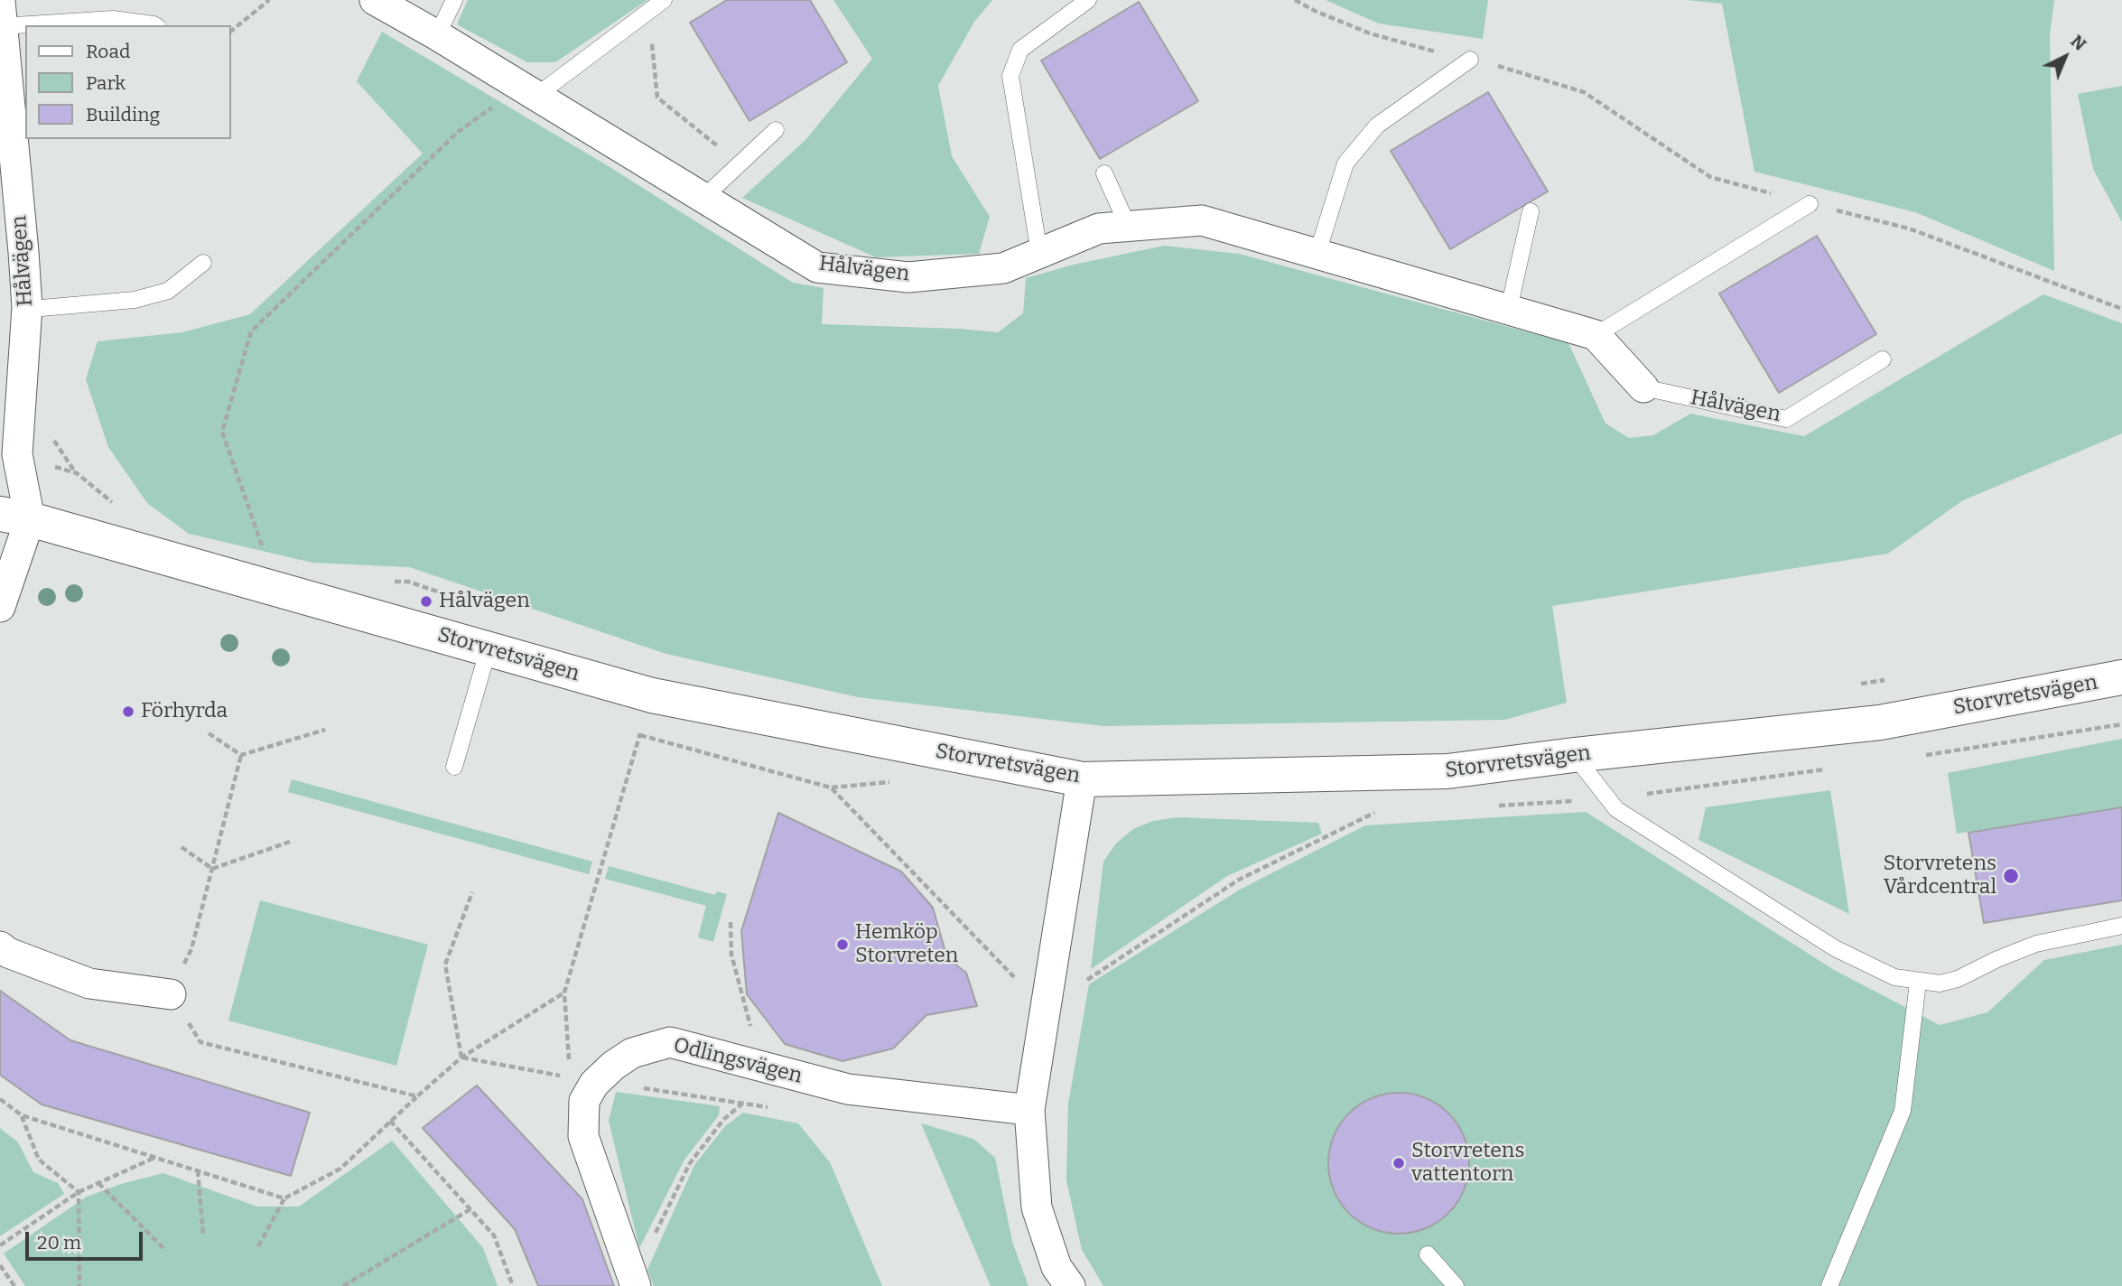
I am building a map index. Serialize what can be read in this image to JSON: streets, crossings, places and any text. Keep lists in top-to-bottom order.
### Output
{
  "streets": {
    "street": ["Hålvägen", "Storvretsvägen", "Odlingsvägen"]
  },
  "crossings": [
    ["Hålvägen", "Storvretsvägen"]
  ],
  "places": [
    "Hålvägen",
    "Förhyrda",
    "Storvretens Vårdcentral",
    "Hemköp Storvreten",
    "Storvretens vattentorn"
  ],
  "legend": ["Road", "Park", "Building"],
  "scale_bar": "20 m",
  "north": "top right"
}
